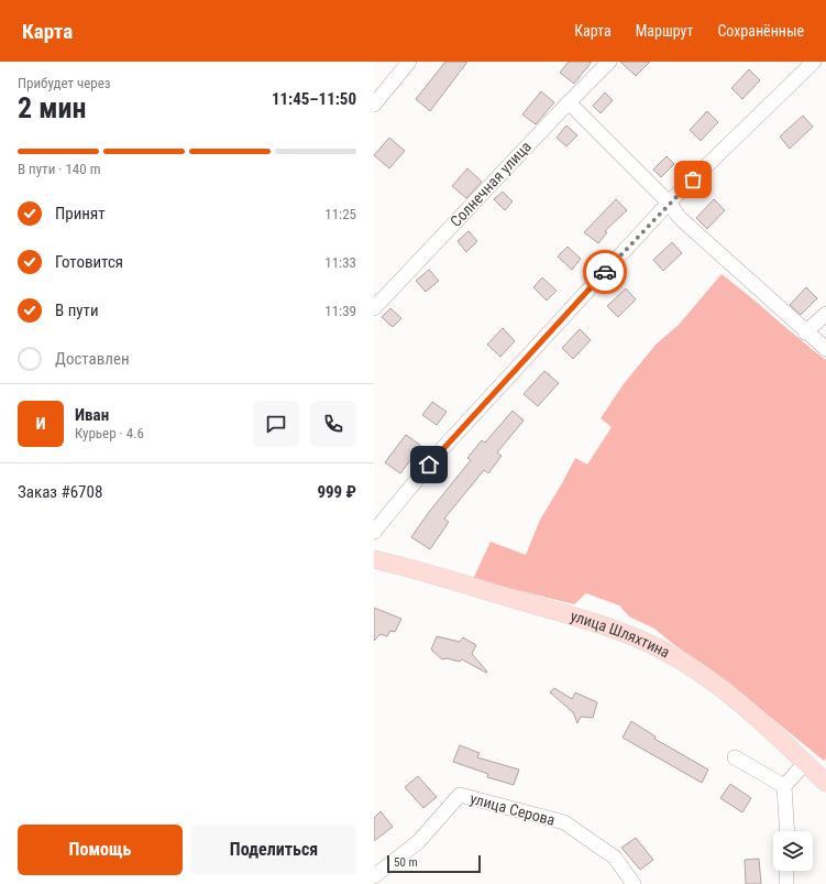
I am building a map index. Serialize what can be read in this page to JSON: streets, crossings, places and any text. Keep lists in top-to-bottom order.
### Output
{
  "streets": {
    "main road": ["улица Шляхтина"],
    "street": ["Солнечная улица", "улица Серова"]
  },
  "scale_bar": "50 m",
  "page": {
    "header": "Карта",
    "nav": ["Карта", "Маршрут", "Сохранённые"],
    "heading": ["2 мин", "Прибудет через", "11:45–11:50"],
    "panel": [
      "Иван",
      "Курьер · 4.6",
      "Заказ #6708",
      "999 ₽"
    ],
    "bar": "В пути · 140 m",
    "list": [
      ["Принят", "11:25"],
      ["Готовится", "11:33"],
      ["В пути", "11:39"],
      "Доставлен"
    ],
    "round": "И",
    "buttons": ["Помощь", "Поделиться"],
    "scale": "50 m"
  }
}
